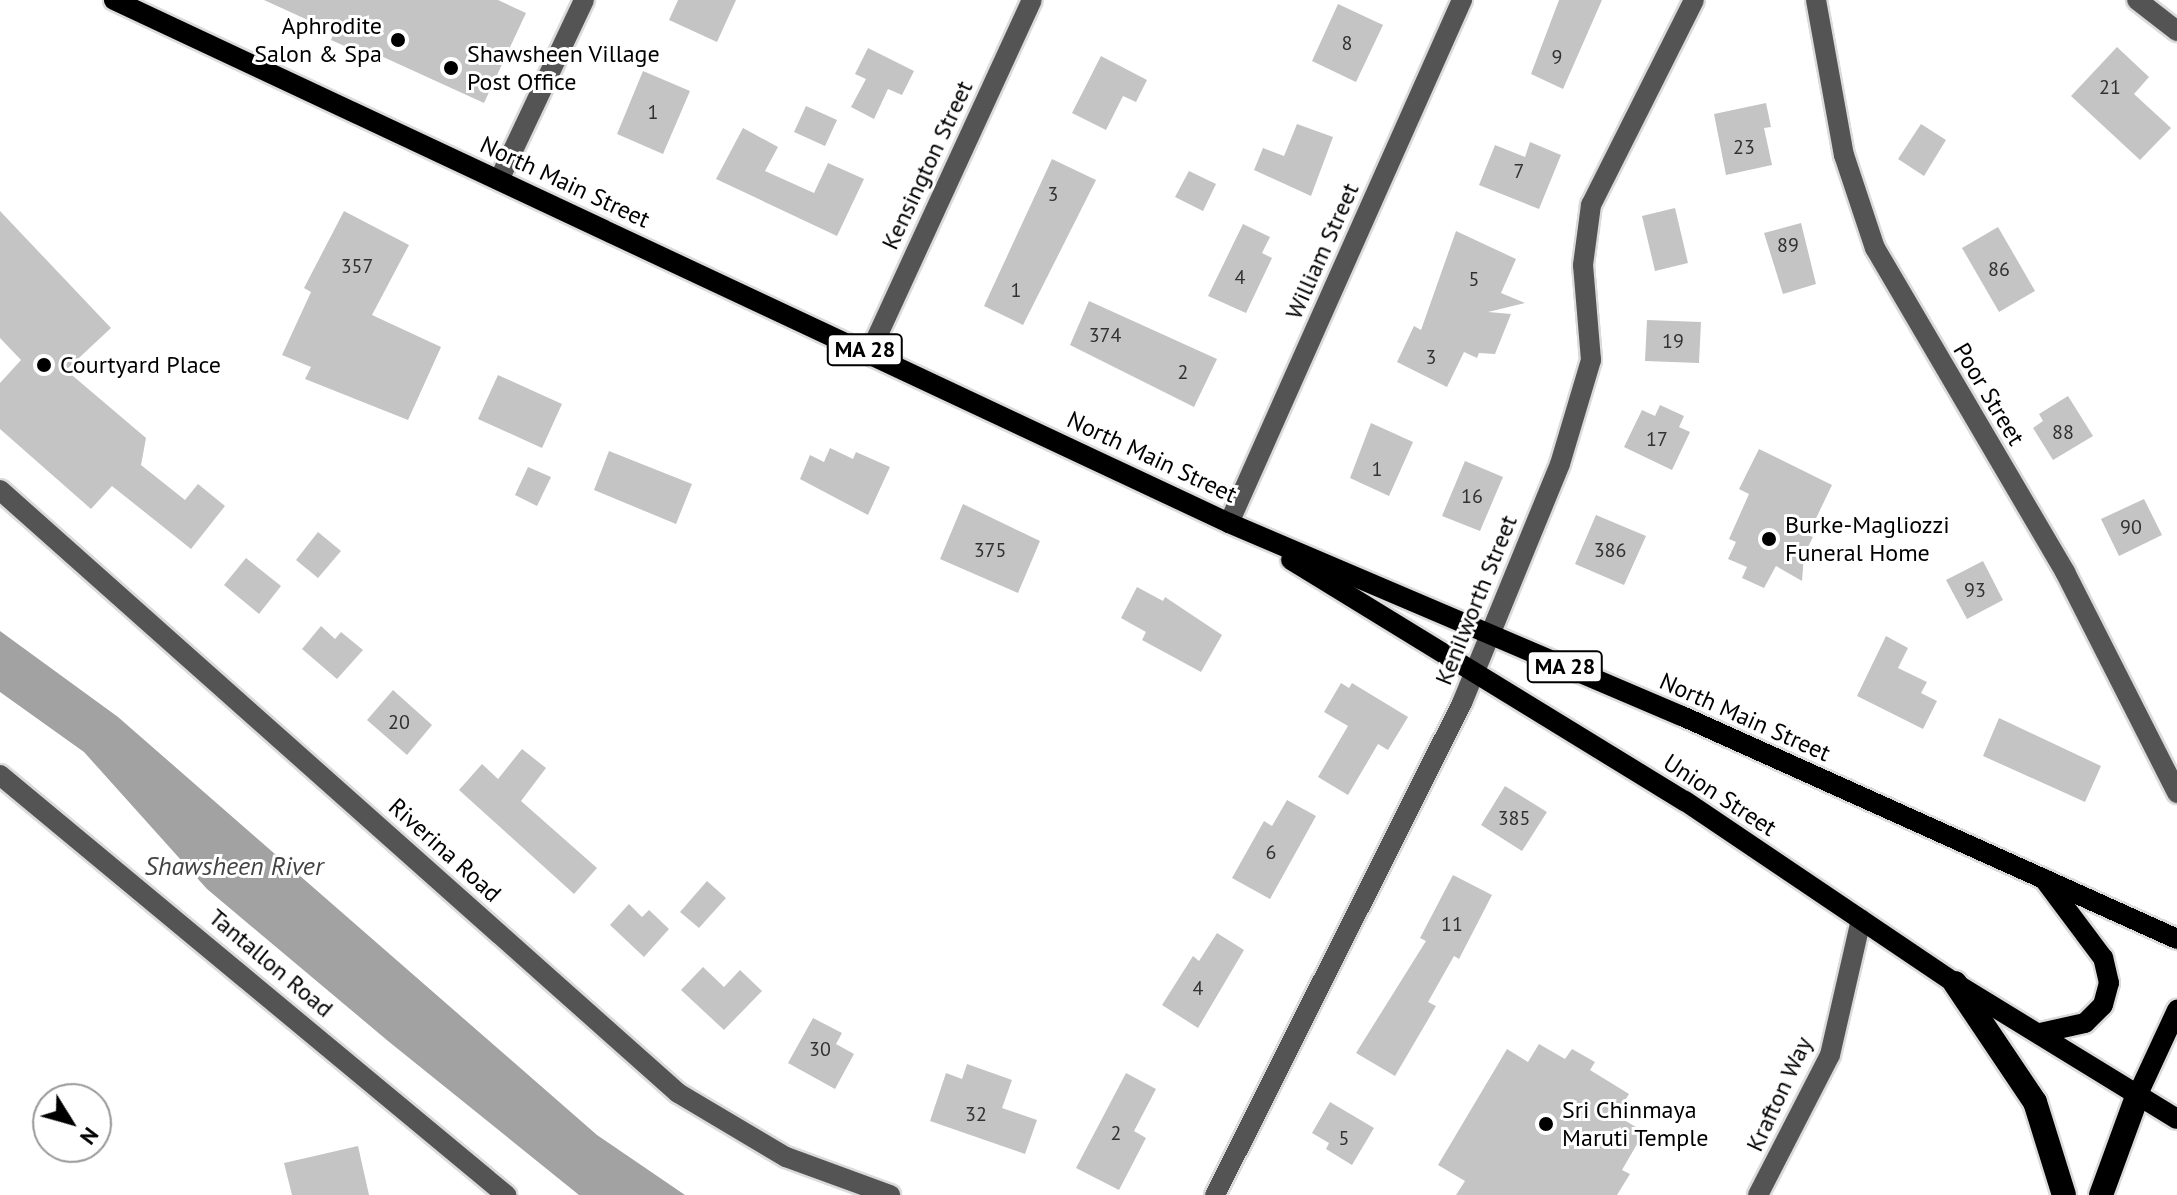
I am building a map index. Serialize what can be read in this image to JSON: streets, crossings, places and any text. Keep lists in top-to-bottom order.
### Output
{
  "streets": {
    "main road": ["North Main Street", "MA 28", "Union Street"],
    "street": [
      "Kensington Street",
      "William Street",
      "Poor Street",
      "Kenilworth Street",
      "Riverina Road",
      "Tantallon Road",
      "Krafton Way"
    ]
  },
  "crossings": [
    ["Kensington Street", "North Main Street"],
    ["North Main Street", "William Street"],
    ["North Main Street", "Kenilworth Street"],
    ["North Main Street", "Union Street"],
    ["William Street", "Union Street"],
    ["Kenilworth Street", "Union Street"],
    ["Union Street", "Krafton Way"]
  ],
  "water": ["Shawsheen River"],
  "places": [
    "Aphrodite Salon & Spa",
    "Shawsheen Village Post Office",
    "Courtyard Place",
    "Burke-Magliozzi Funeral Home",
    "Sri Chinmaya Maruti Temple"
  ],
  "house_numbers": [
    "8",
    "9",
    "21",
    "1",
    "23",
    "7",
    "3",
    "89",
    "357",
    "86",
    "4",
    "5",
    "1",
    "374",
    "19",
    "3",
    "2",
    "88",
    "17",
    "1",
    "16",
    "90",
    "375",
    "386",
    "93",
    "20",
    "385",
    "6",
    "11",
    "4",
    "30",
    "32",
    "2",
    "5"
  ],
  "north": "bottom right"
}
